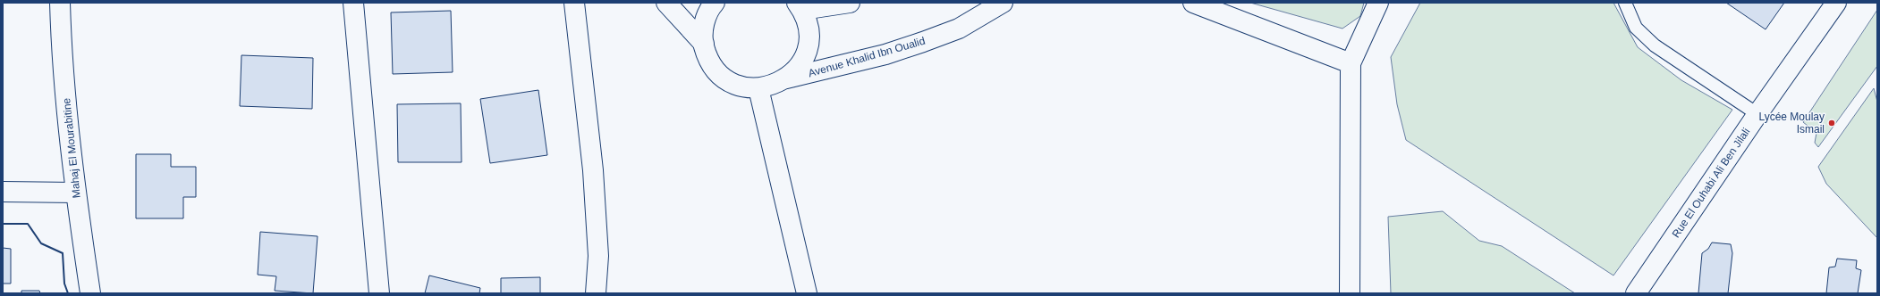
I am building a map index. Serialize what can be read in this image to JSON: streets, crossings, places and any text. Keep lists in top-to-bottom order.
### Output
{
  "streets": {
    "street": ["Avenue Khalid Ibn Oualid", "Mahaj El Mourabitine", "Rue El Ouhabi Ali Ben Jilali"]
  },
  "places": ["Lycée Moulay Ismail"]
}
